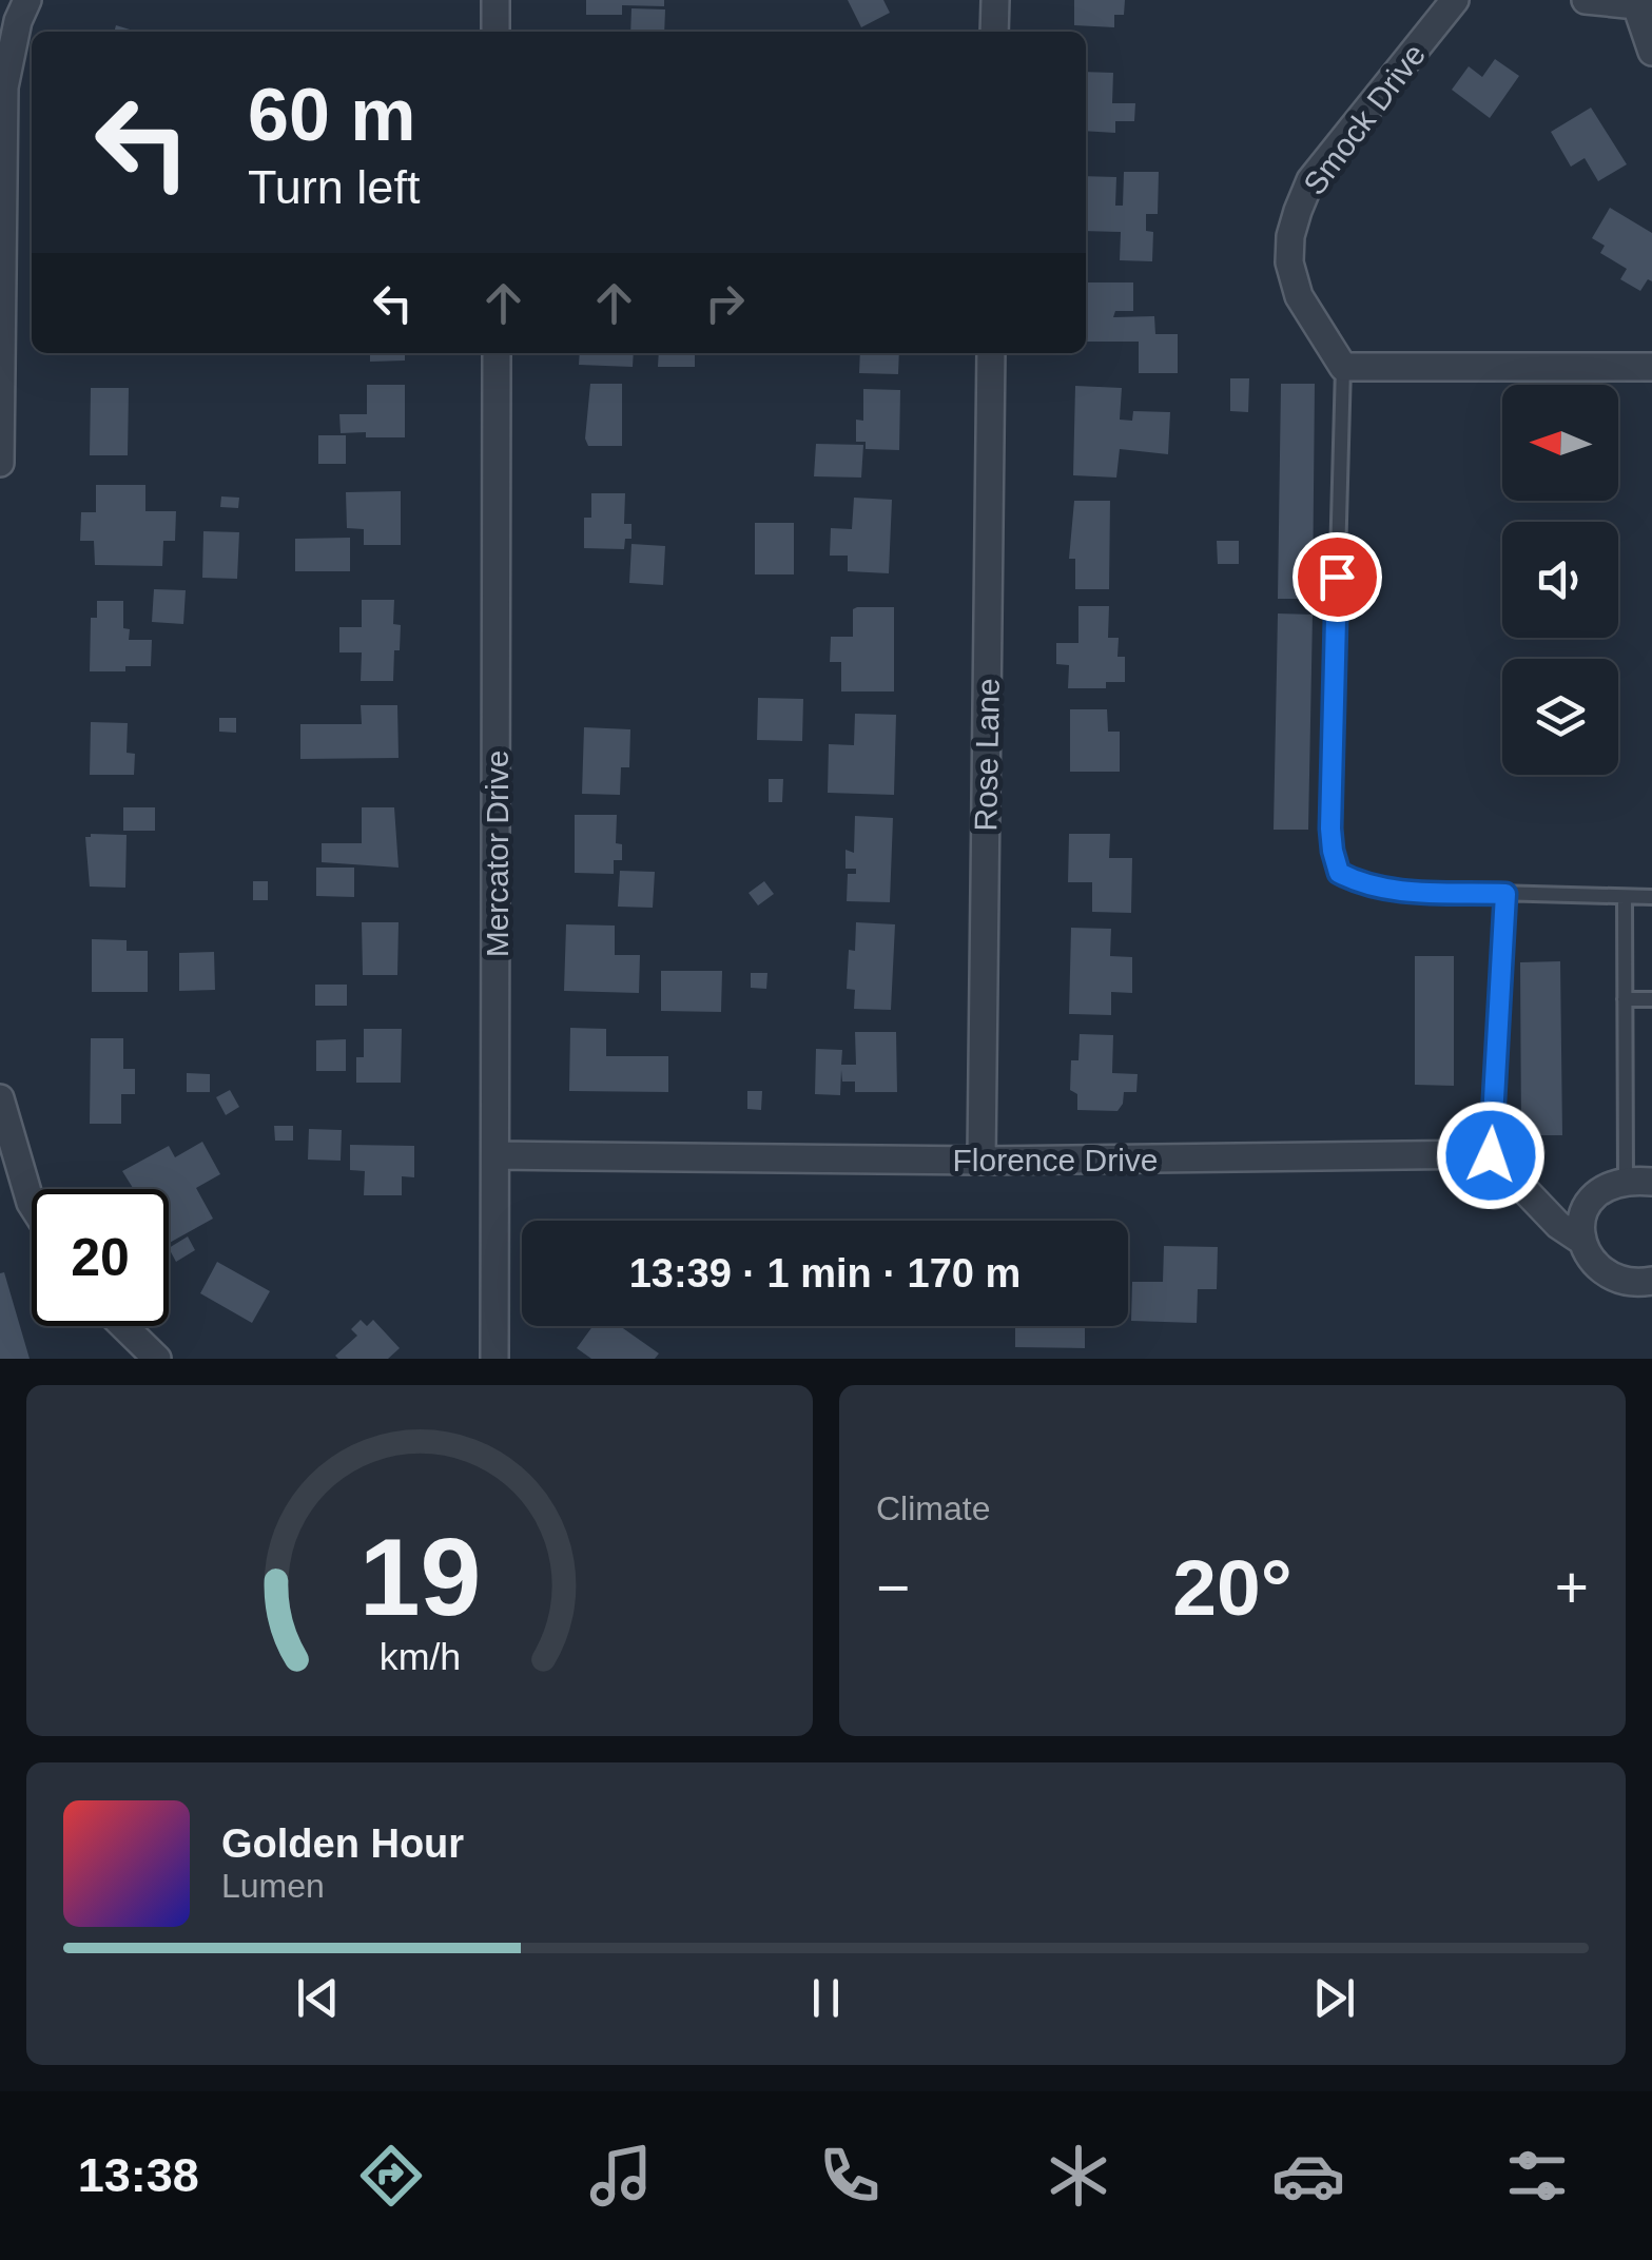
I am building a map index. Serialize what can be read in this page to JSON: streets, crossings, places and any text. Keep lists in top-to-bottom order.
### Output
{
  "streets": {
    "street": [
      "Smock Drive",
      "Rose Lane",
      "Mercator Drive",
      "Florence Drive"
    ]
  },
  "crossings": [
    ["Rose Lane", "Florence Drive"],
    ["Mercator Drive", "Florence Drive"]
  ],
  "north": "left",
  "page": {
    "turn": ["60 m", "Turn left"],
    "limit": "20",
    "trip": "13:39 · 1 min · 170 m",
    "tile": "Climate",
    "heat": ["−", "20°", "+"],
    "song": ["Golden Hour", "Lumen"],
    "tabs": "13:38",
    "gauge": ["19", "km/h"]
  }
}
